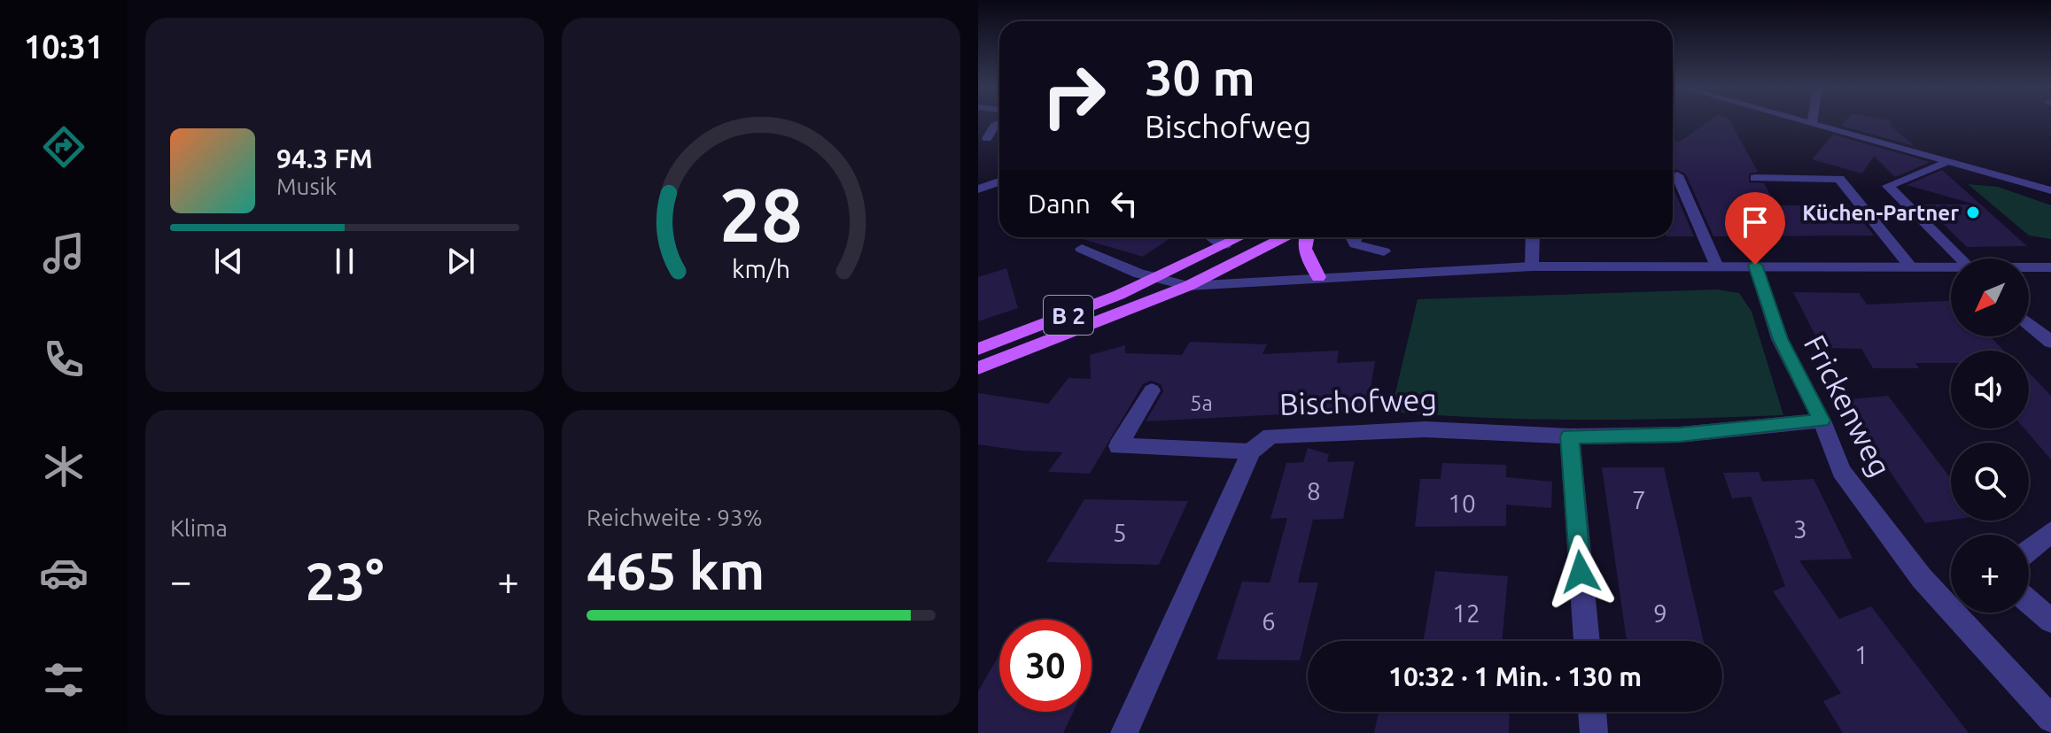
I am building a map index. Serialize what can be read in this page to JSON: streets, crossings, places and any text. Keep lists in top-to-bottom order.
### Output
{
  "streets": {
    "main road": ["B 2"],
    "street": ["Bischofweg", "Frickenweg"]
  },
  "crossings": [
    ["Bischofweg", "Frickenweg"]
  ],
  "places": ["Küchen-Partner"],
  "house_numbers": [
    "5a",
    "8",
    "7",
    "10",
    "3",
    "5",
    "12",
    "9",
    "6",
    "1"
  ],
  "north": "bottom left",
  "page": {
    "tabs": "10:31",
    "turn": ["30 m", "Bischofweg"],
    "song": ["94.3 FM", "Musik"],
    "then": "Dann",
    "map_buttons": "+",
    "tile": [
      "Klima",
      ["Reichweite · 93%", "465 km"]
    ],
    "heat": ["−", "23°", "+"],
    "limit": "30",
    "trip": "10:32 · 1 Min. · 130 m",
    "gauge": ["28", "km/h"]
  }
}
